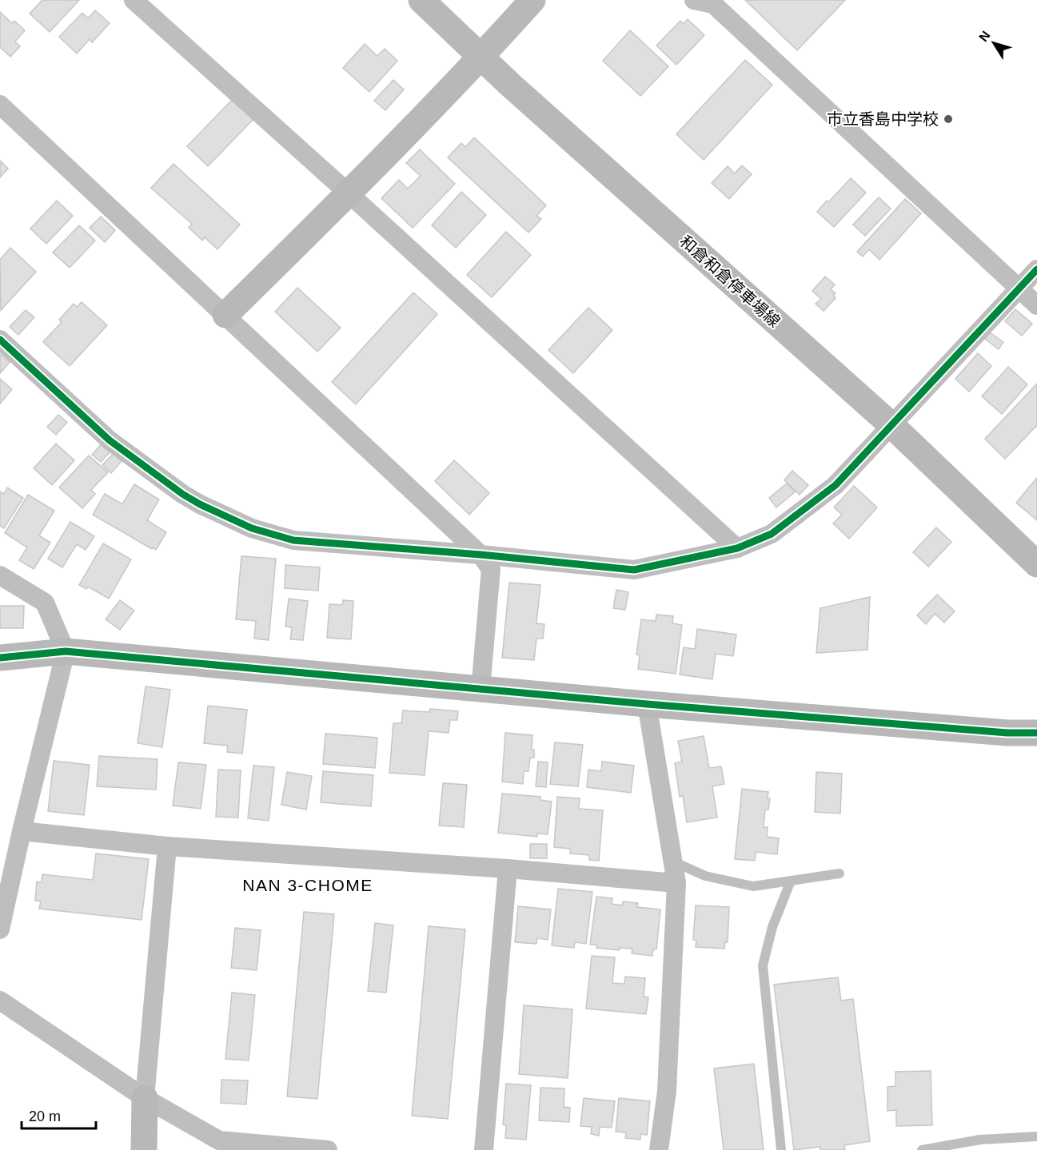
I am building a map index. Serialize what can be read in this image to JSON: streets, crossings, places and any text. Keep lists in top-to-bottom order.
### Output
{
  "streets": {
    "street": ["和倉和倉停車場線"]
  },
  "districts": ["NAN 3-CHOME"],
  "places": ["市立香島中学校"],
  "scale_bar": "20 m",
  "north": "top left"
}
